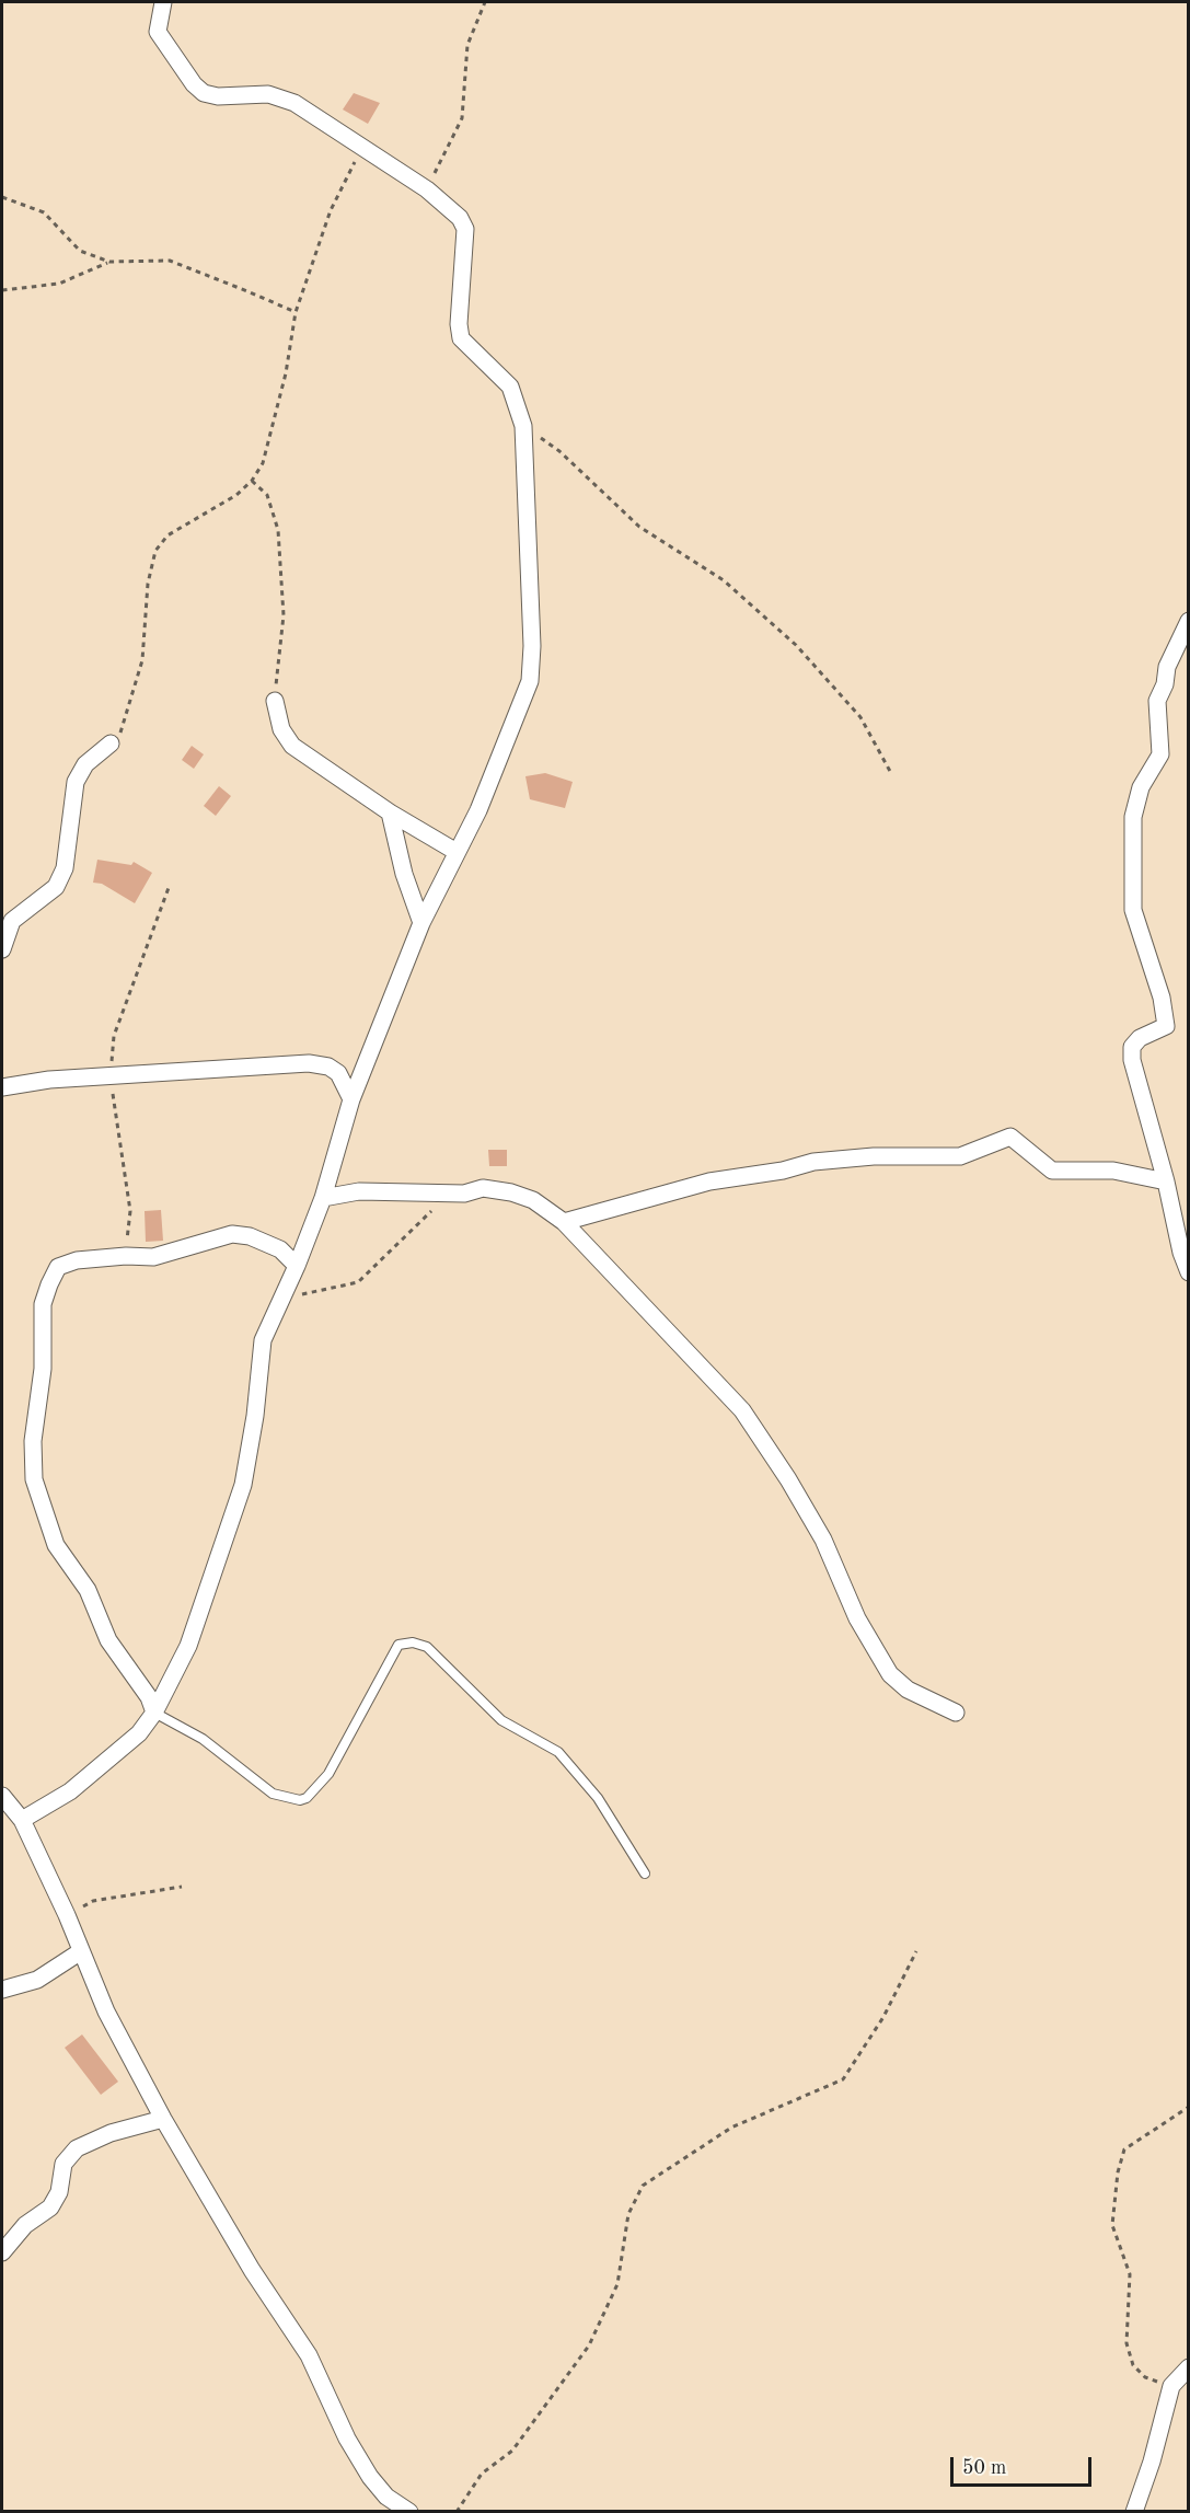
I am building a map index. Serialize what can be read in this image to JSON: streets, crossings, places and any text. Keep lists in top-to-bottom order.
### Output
{
  "scale_bar": "50 m"
}
